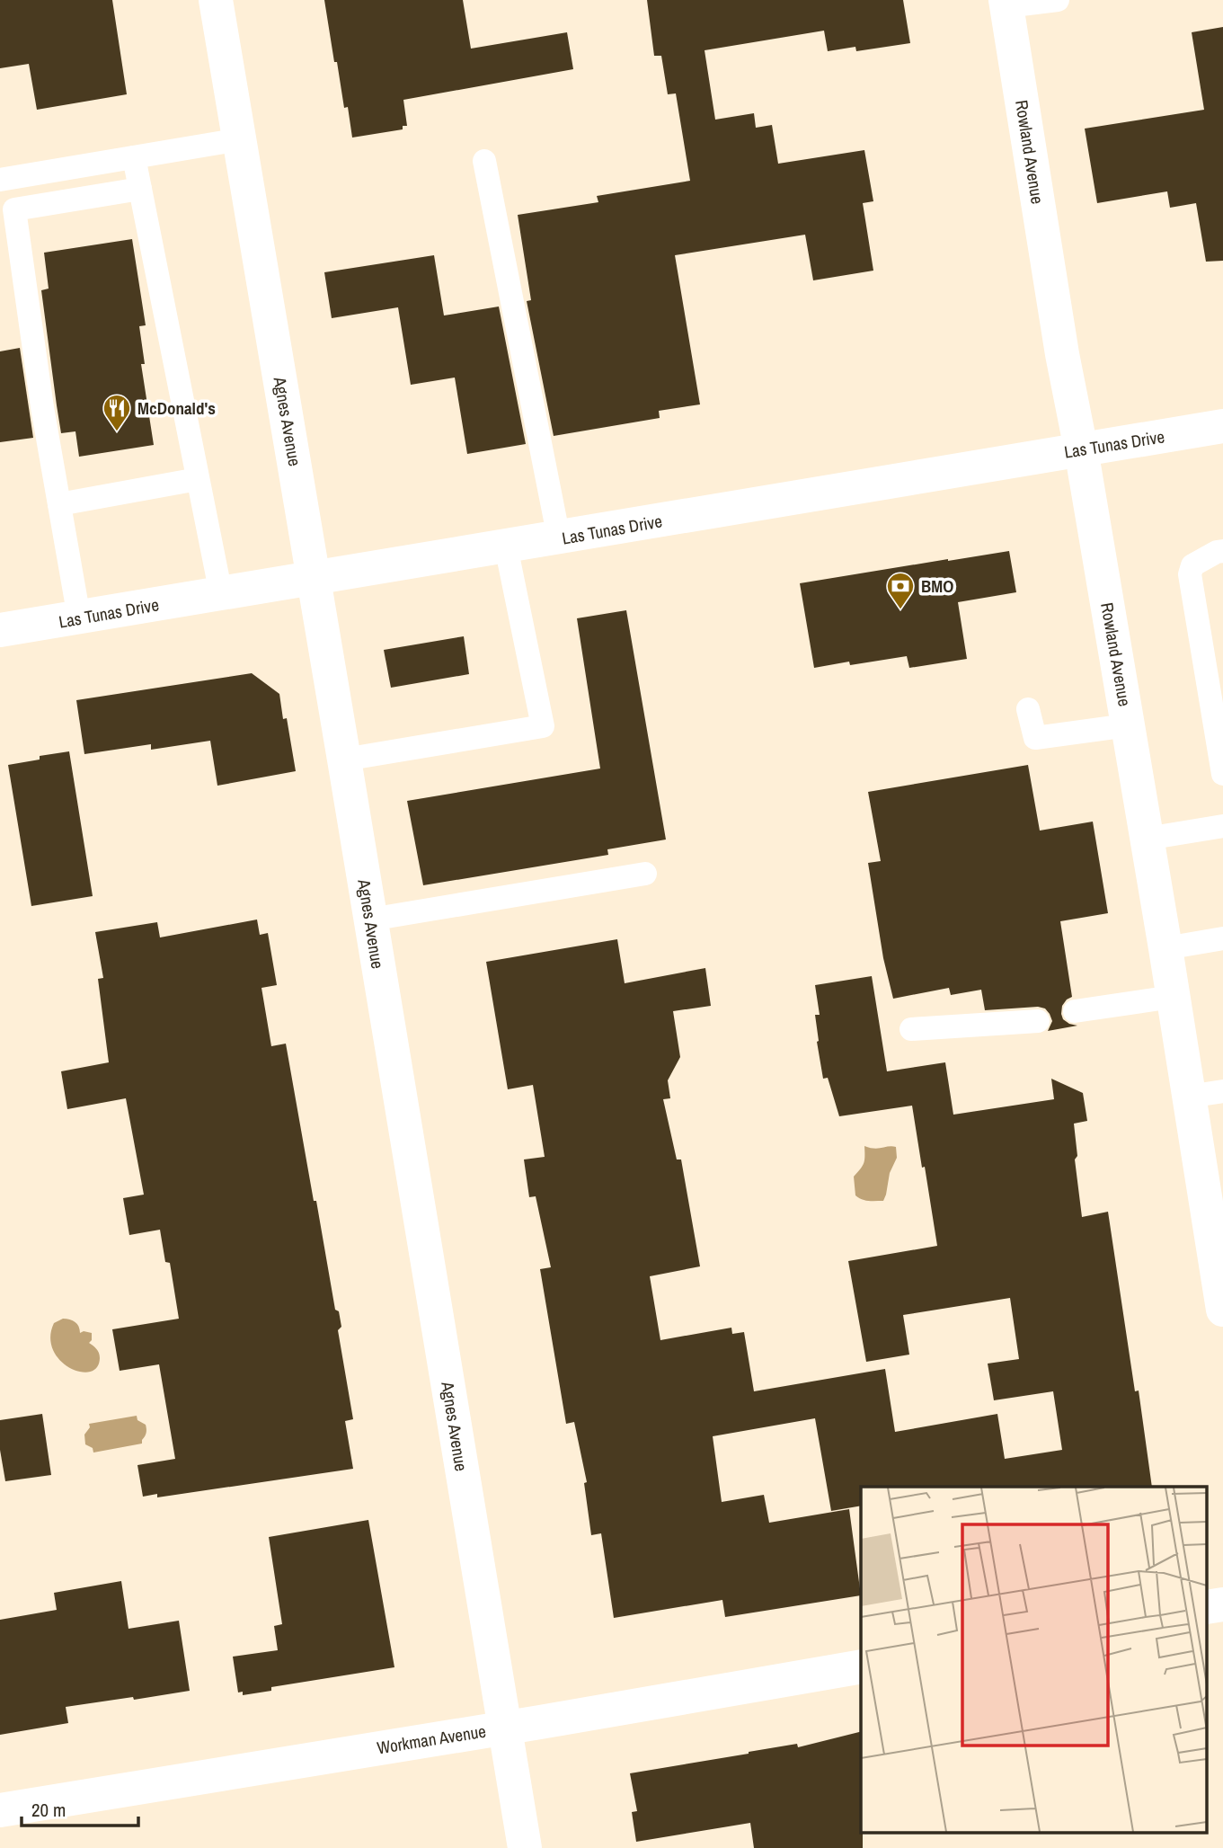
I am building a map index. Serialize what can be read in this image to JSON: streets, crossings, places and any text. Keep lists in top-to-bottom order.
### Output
{
  "streets": {
    "street": [
      "Rowland Avenue",
      "Agnes Avenue",
      "Las Tunas Drive",
      "Workman Avenue"
    ]
  },
  "crossings": [
    ["Rowland Avenue", "Las Tunas Drive"],
    ["Agnes Avenue", "Las Tunas Drive"],
    ["Agnes Avenue", "Workman Avenue"]
  ],
  "places": {
    "restaurant": ["McDonald's"],
    "bank": ["BMO"]
  },
  "scale_bar": "20 m"
}
